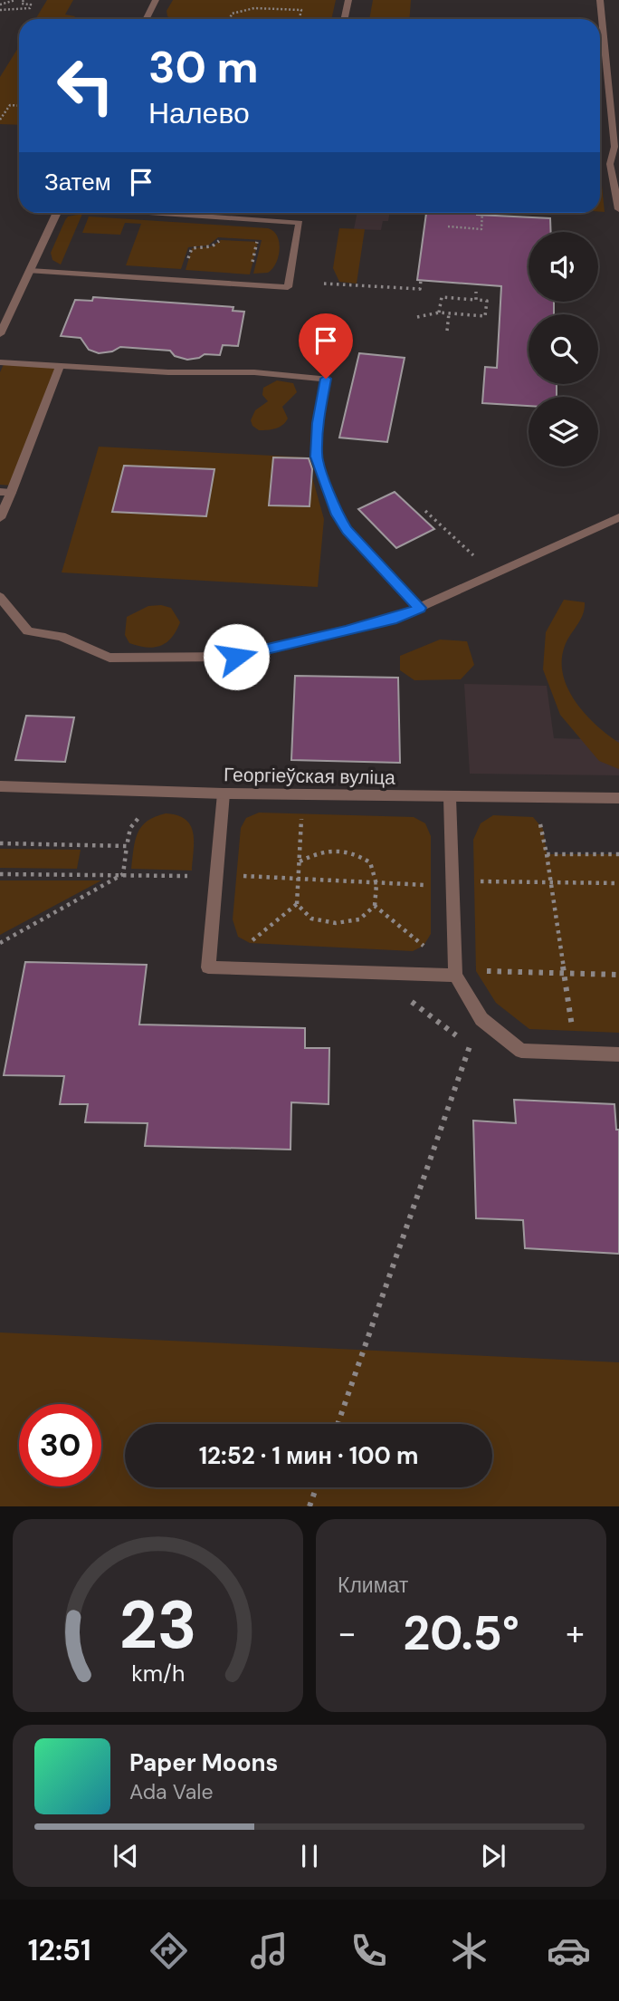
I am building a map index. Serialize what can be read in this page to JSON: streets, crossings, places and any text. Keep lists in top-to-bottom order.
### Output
{
  "streets": {
    "street": ["Георгіеўская вуліца"]
  },
  "page": {
    "turn": ["30 m", "Налево"],
    "then": "Затем",
    "limit": "30",
    "trip": "12:52 · 1 мин · 100 m",
    "tile": "Климат",
    "heat": ["−", "20.5°", "+"],
    "song": ["Paper Moons", "Ada Vale"],
    "tabs": "12:51",
    "gauge": ["23", "km/h"]
  }
}
